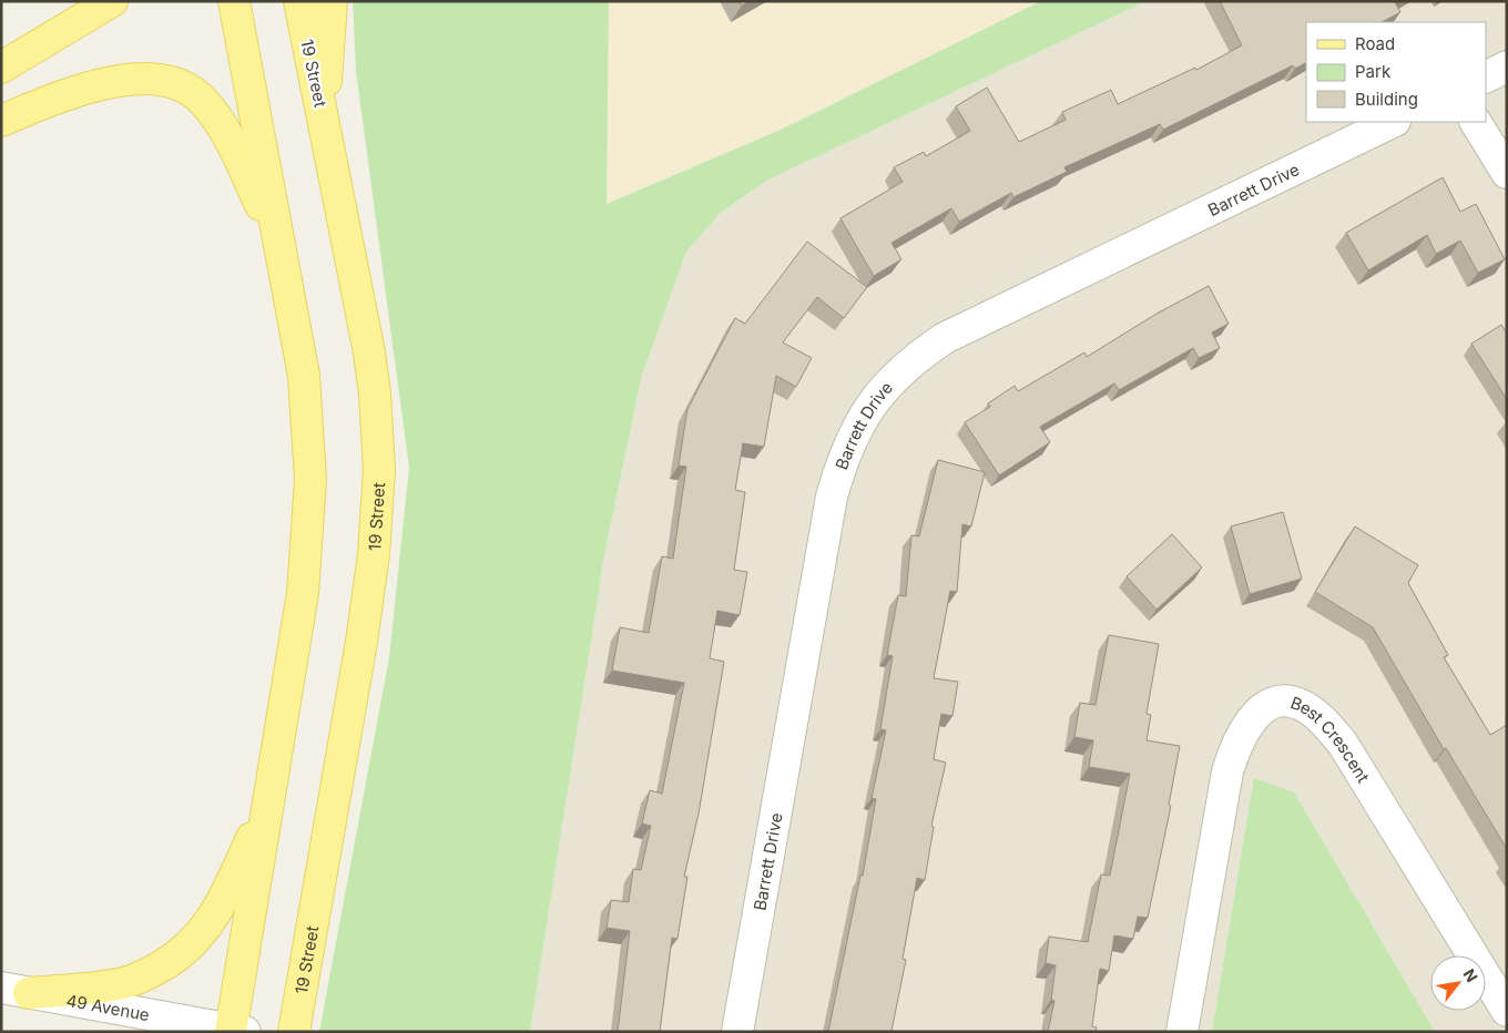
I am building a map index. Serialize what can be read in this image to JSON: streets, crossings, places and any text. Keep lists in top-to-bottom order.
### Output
{
  "streets": {
    "main road": ["19 Street"],
    "street": ["Barrett Drive", "Best Crescent", "49 Avenue"]
  },
  "legend": ["Road", "Park", "Building"],
  "north": "top right"
}
